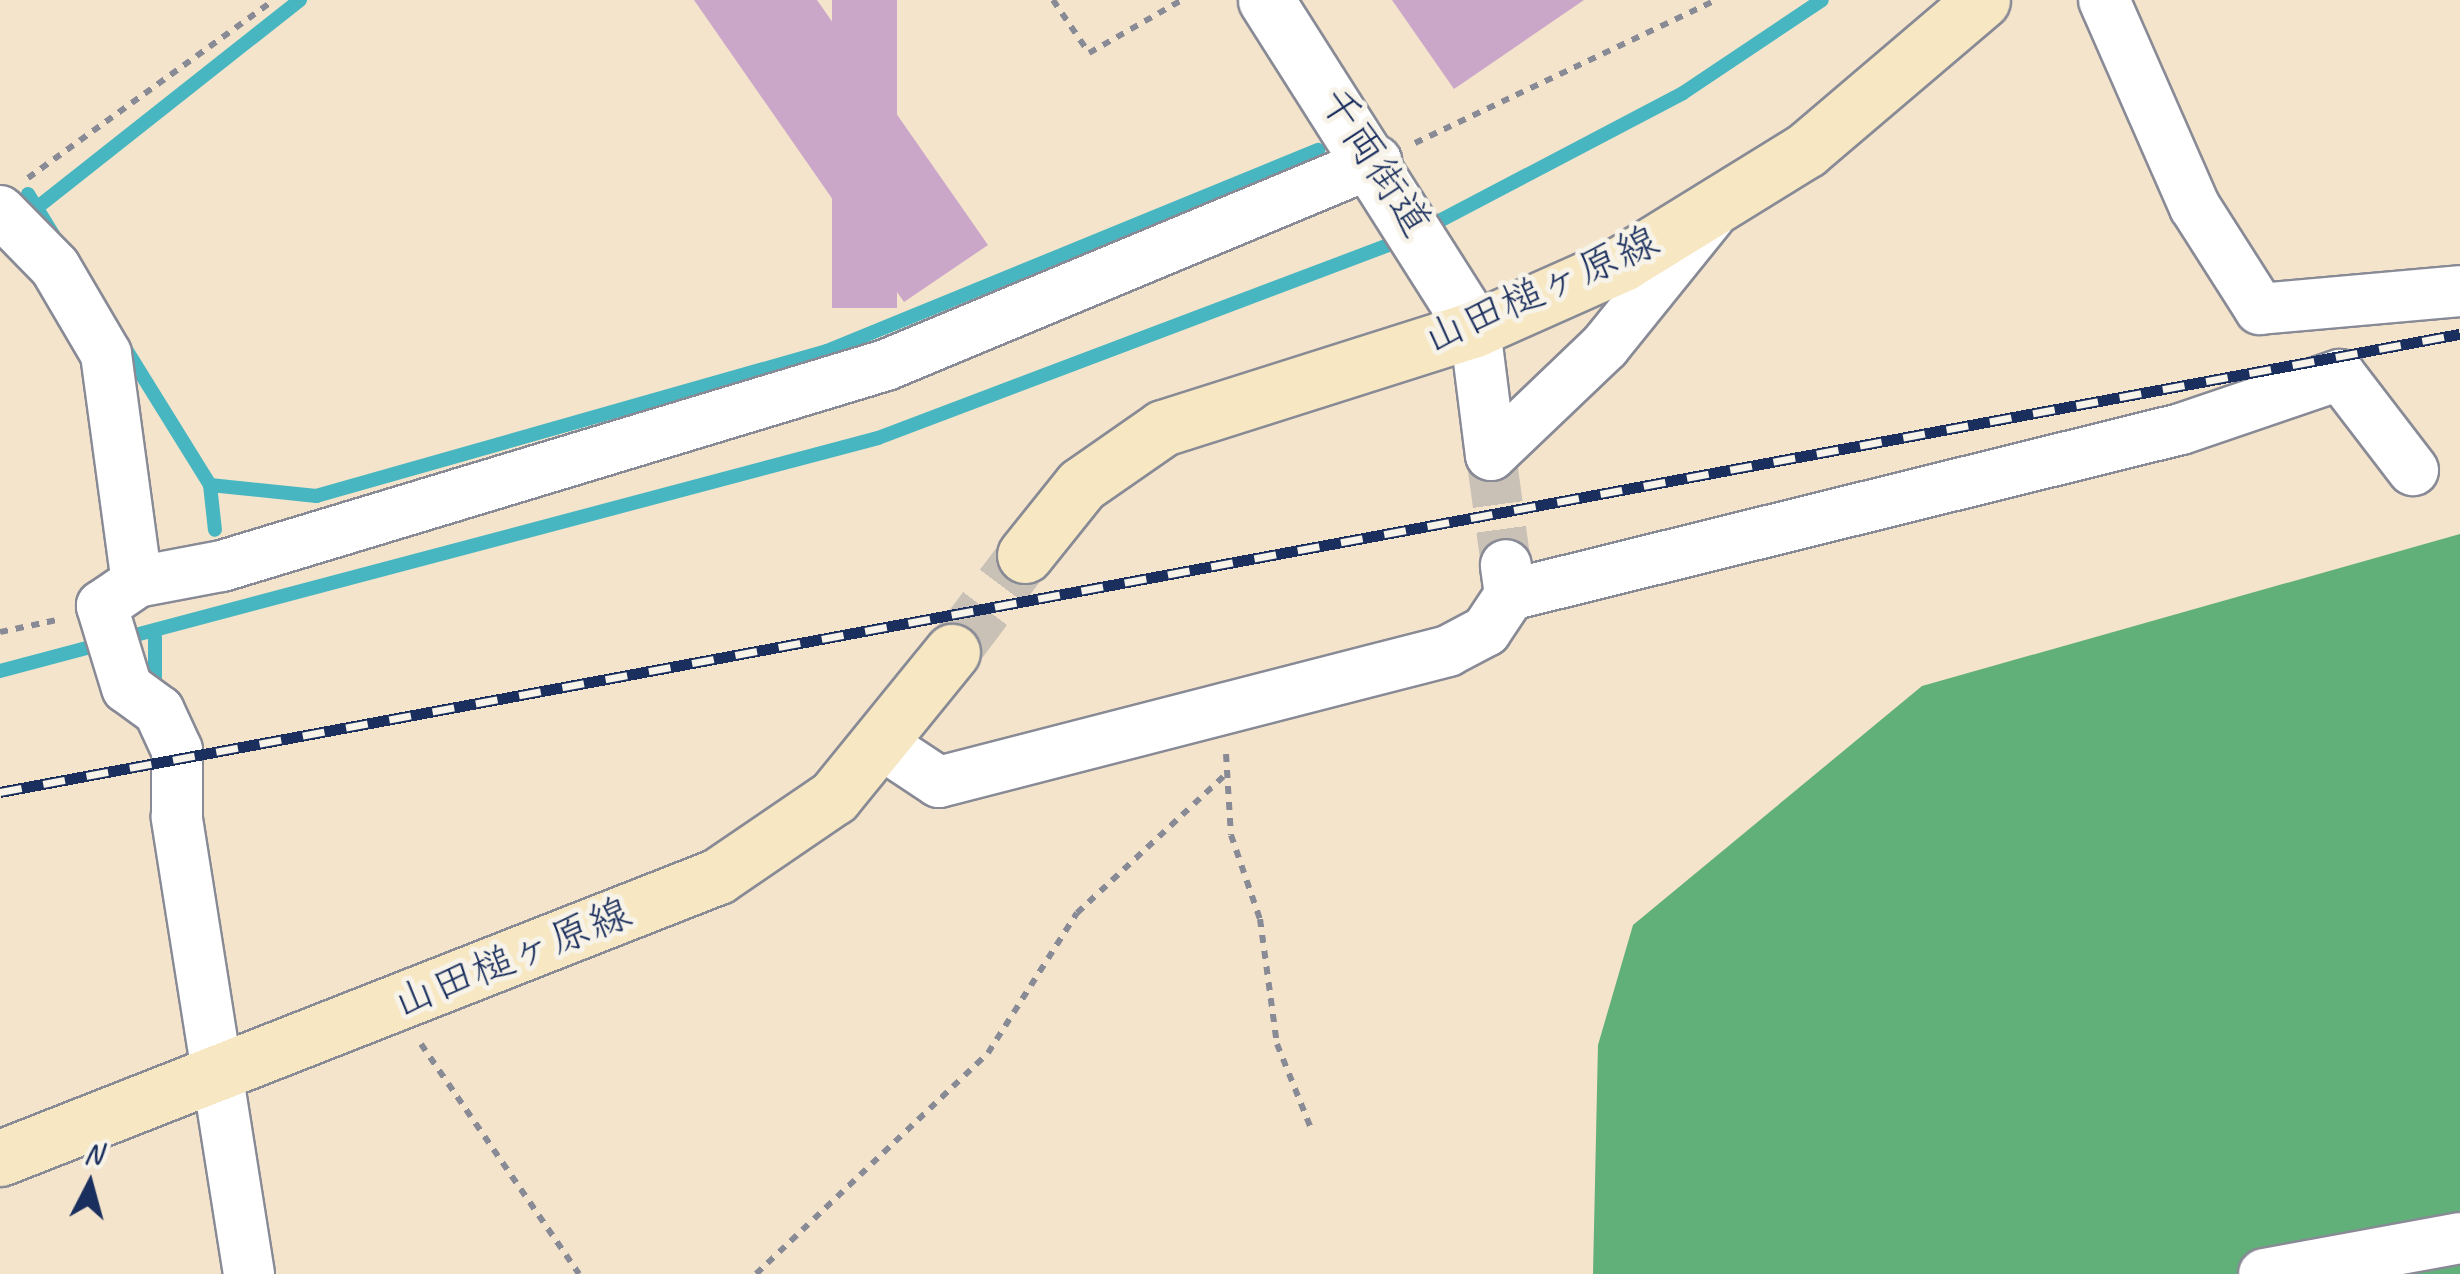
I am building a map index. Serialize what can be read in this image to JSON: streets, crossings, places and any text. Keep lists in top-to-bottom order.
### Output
{
  "streets": {
    "main road": ["山田槌ヶ原線"],
    "street": ["千両街道"]
  },
  "crossings": [
    ["千両街道", "山田槌ヶ原線"]
  ],
  "north": "top"
}
